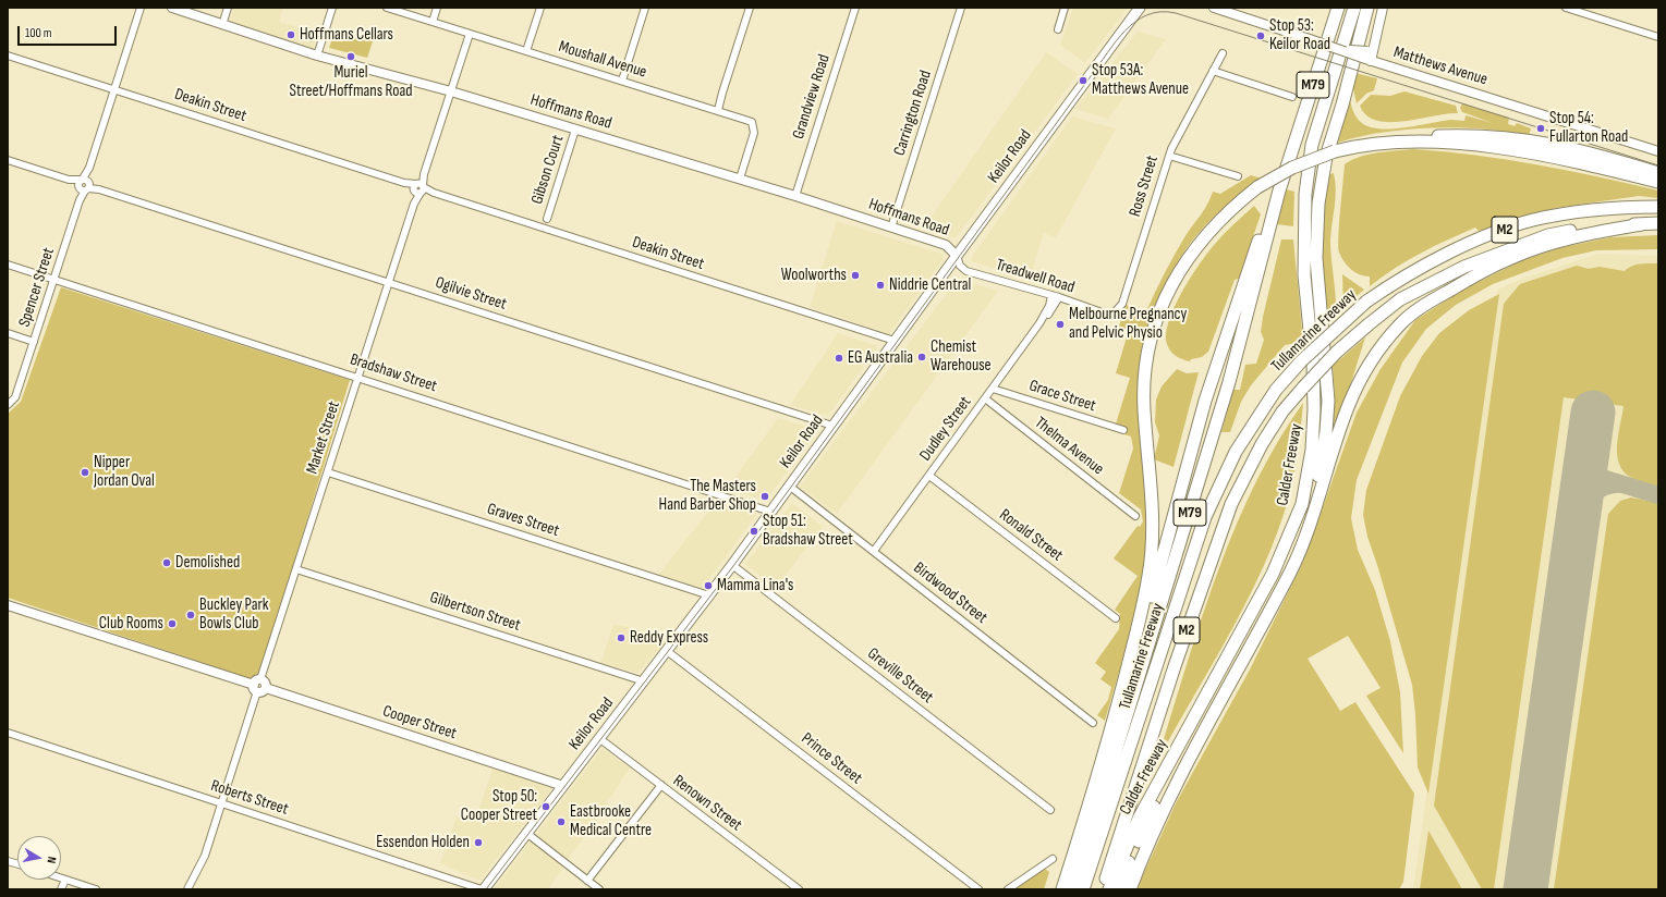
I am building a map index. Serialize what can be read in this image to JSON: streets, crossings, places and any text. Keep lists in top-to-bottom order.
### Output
{
  "streets": {
    "highway": [
      "M79",
      "M2",
      "Tullamarine Freeway",
      "Calder Freeway"
    ],
    "main road": [
      "Matthews Avenue",
      "Hoffmans Road",
      "Keilor Road",
      "Cooper Street"
    ],
    "street": [
      "Moushall Avenue",
      "Grandview Road",
      "Deakin Street",
      "Carrington Road",
      "Gibson Court",
      "Ross Street",
      "Treadwell Road",
      "Spencer Street",
      "Ogilvie Street",
      "Bradshaw Street",
      "Grace Street",
      "Dudley Street",
      "Market Street",
      "Thelma Avenue",
      "Graves Street",
      "Ronald Street",
      "Birdwood Street",
      "Gilbertson Street",
      "Greville Street",
      "Prince Street",
      "Roberts Street",
      "Renown Street"
    ]
  },
  "crossings": [
    ["Moushall Avenue", "Hoffmans Road"],
    ["Moushall Avenue", "Market Street"],
    ["Grandview Road", "Hoffmans Road"],
    ["Deakin Street", "Keilor Road"],
    ["Deakin Street", "Spencer Street"],
    ["Deakin Street", "Market Street"],
    ["Hoffmans Road", "Carrington Road"],
    ["Hoffmans Road", "Keilor Road"],
    ["Hoffmans Road", "Gibson Court"],
    ["Hoffmans Road", "Treadwell Road"],
    ["Hoffmans Road", "Market Street"],
    ["Keilor Road", "Treadwell Road"],
    ["Keilor Road", "Ogilvie Street"],
    ["Keilor Road", "Bradshaw Street"],
    ["Keilor Road", "Graves Street"],
    ["Keilor Road", "Birdwood Street"],
    ["Keilor Road", "Gilbertson Street"],
    ["Keilor Road", "Greville Street"],
    ["Keilor Road", "Cooper Street"],
    ["Keilor Road", "Prince Street"],
    ["Keilor Road", "Roberts Street"],
    ["Keilor Road", "Renown Street"],
    ["Ross Street", "Treadwell Road"],
    ["Treadwell Road", "Dudley Street"],
    ["Spencer Street", "Ogilvie Street"],
    ["Spencer Street", "Bradshaw Street"],
    ["Ogilvie Street", "Market Street"],
    ["Bradshaw Street", "Market Street"],
    ["Grace Street", "Dudley Street"],
    ["Dudley Street", "Thelma Avenue"],
    ["Dudley Street", "Ronald Street"],
    ["Dudley Street", "Birdwood Street"],
    ["Market Street", "Graves Street"],
    ["Market Street", "Gilbertson Street"],
    ["Market Street", "Cooper Street"],
    ["Market Street", "Roberts Street"]
  ],
  "places": [
    "Hoffmans Cellars",
    "Stop 53: Keilor Road",
    "Muriel Street/Hoffmans Road",
    "Stop 53A: Matthews Avenue",
    "Stop 54: Fullarton Road",
    "Woolworths",
    "Niddrie Central",
    "Melbourne Pregnancy and Pelvic Physio",
    "Chemist Warehouse",
    "EG Australia",
    "Nipper Jordan Oval",
    "The Masters Hand Barber Shop",
    "Stop 51: Bradshaw Street",
    "Demolished",
    "Mamma Lina's",
    "Buckley Park Bowls Club",
    "Club Rooms",
    "Reddy Express",
    "Stop 50: Cooper Street",
    "Eastbrooke Medical Centre",
    "Essendon Holden"
  ],
  "scale_bar": "100 m",
  "north": "right"
}
